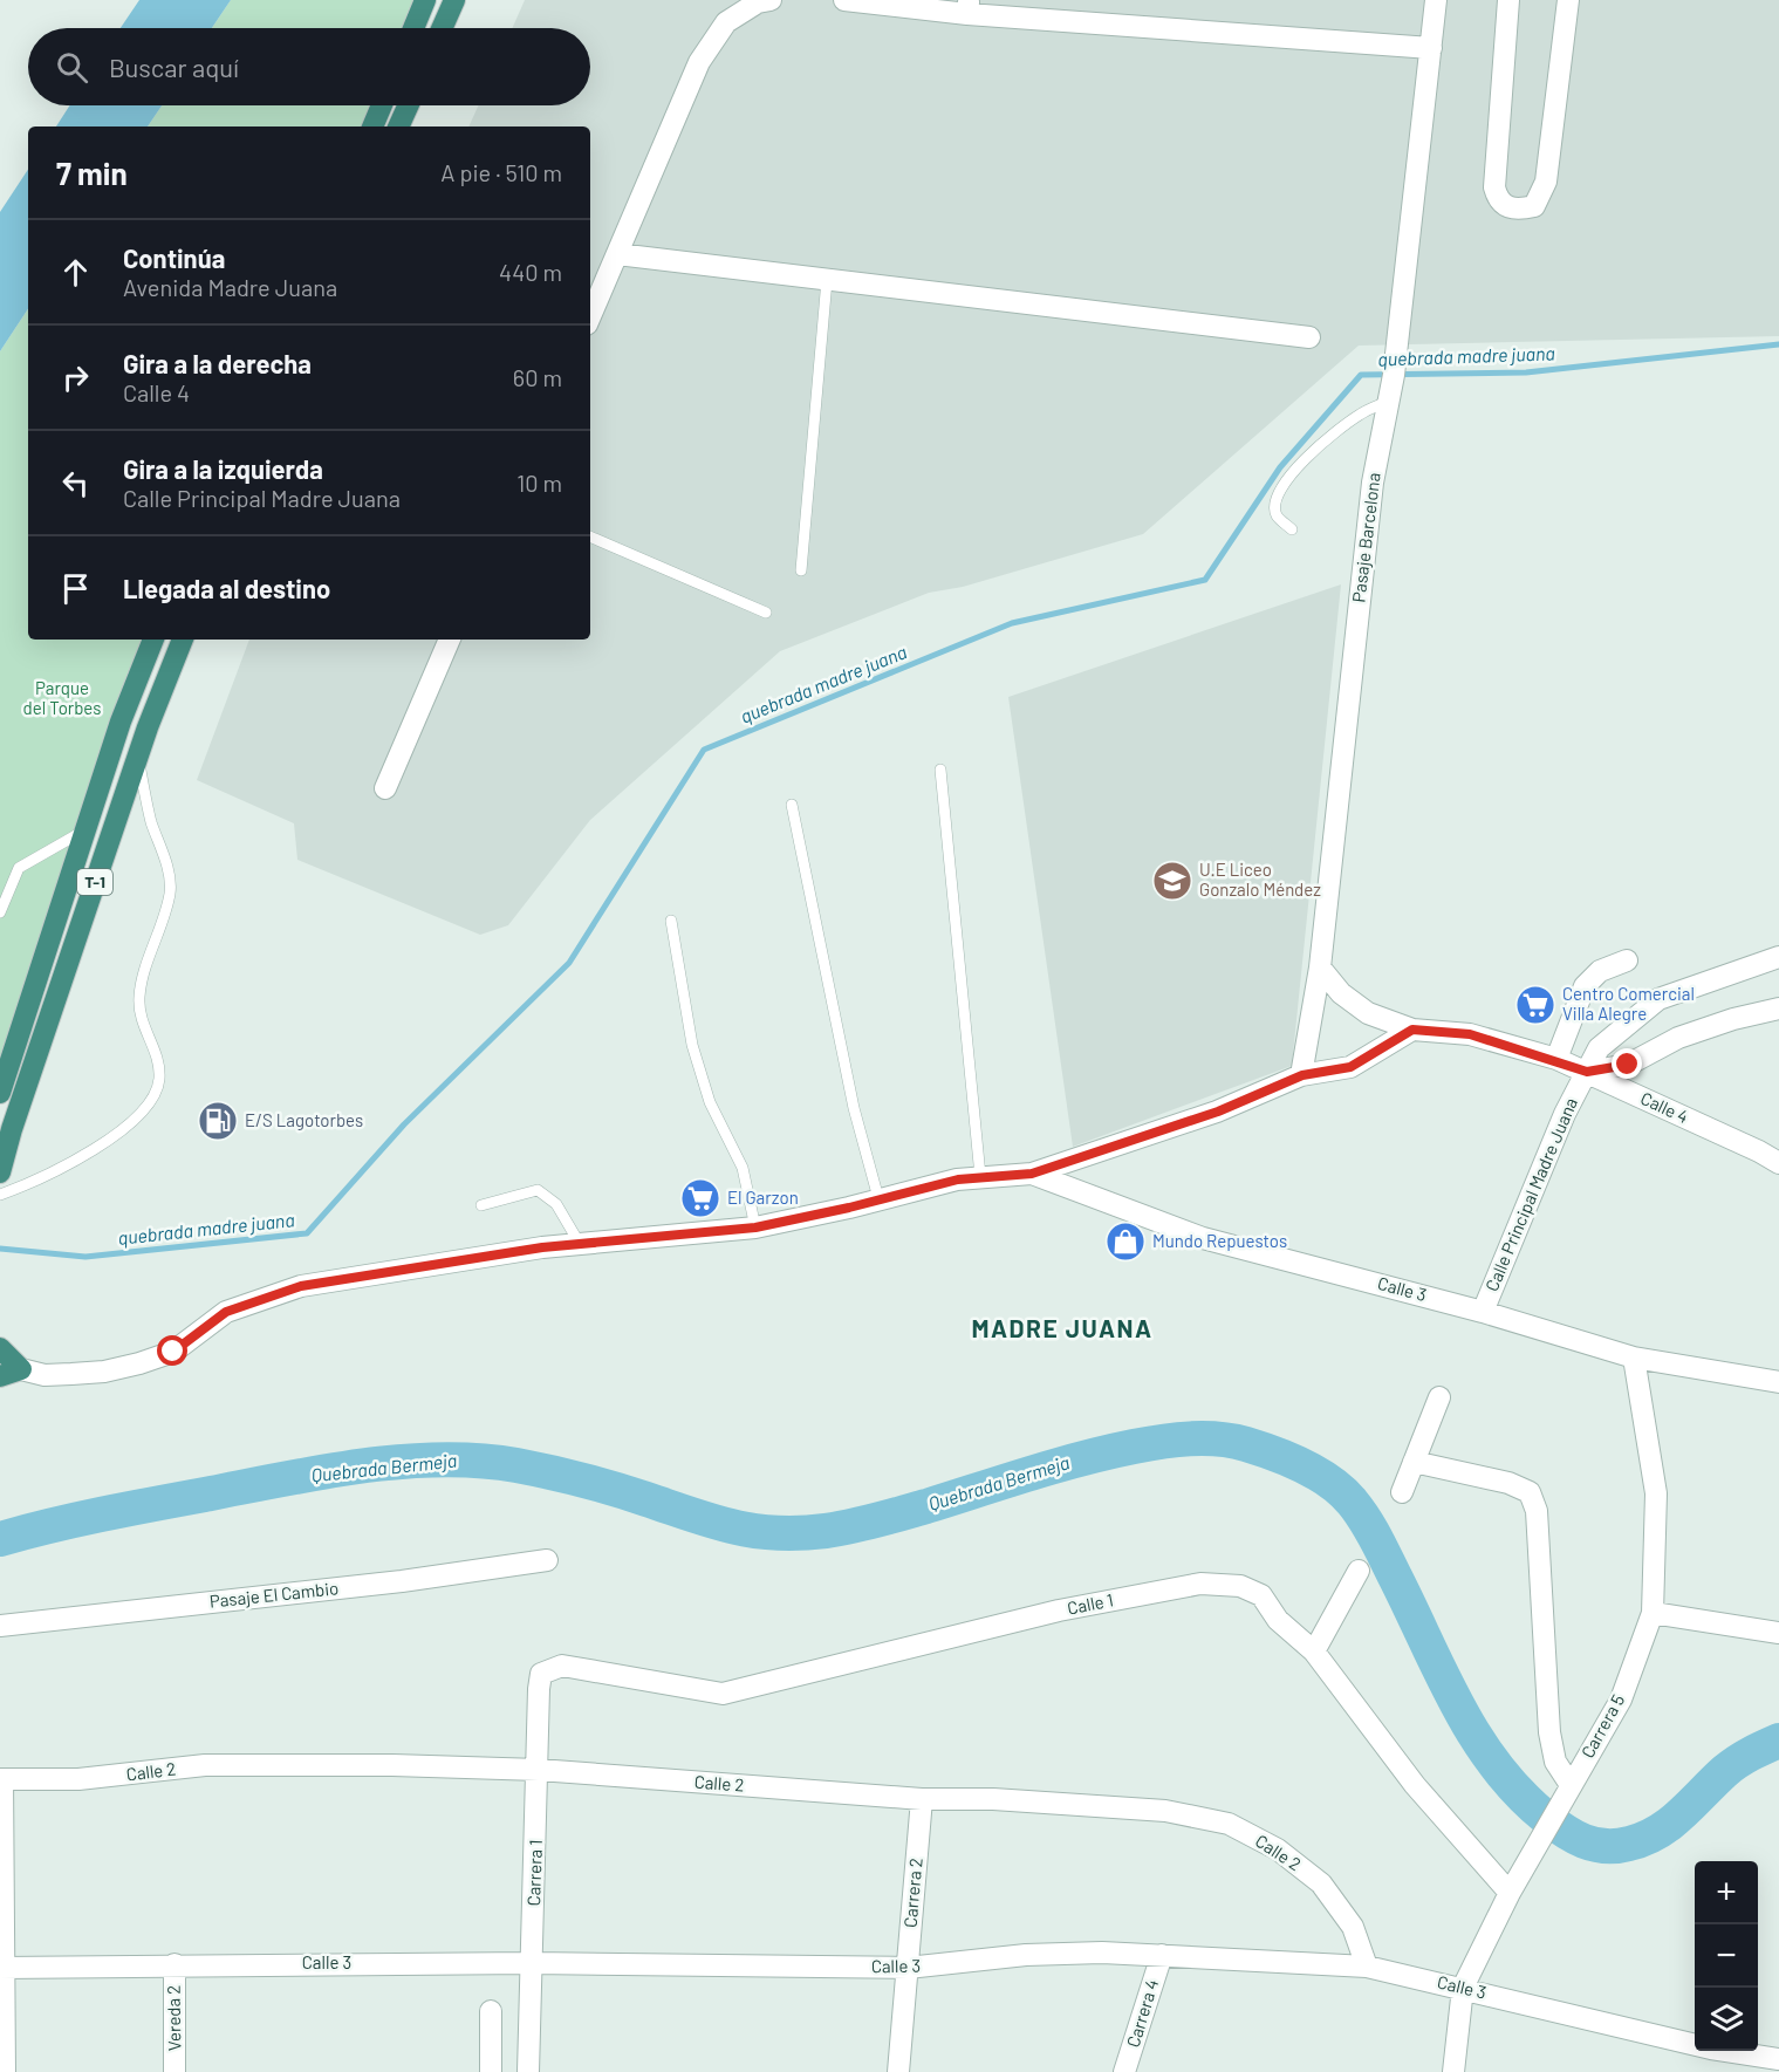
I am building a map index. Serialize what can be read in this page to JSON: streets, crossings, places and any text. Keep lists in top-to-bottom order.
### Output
{
  "streets": {
    "highway": ["T-1"],
    "street": [
      "Pasaje Barcelona",
      "Calle 4",
      "Calle Principal Madre Juana",
      "Calle 3",
      "Pasaje El Cambio",
      "Calle 1",
      "Carrera 5",
      "Calle 2",
      "Carrera 1",
      "Carrera 2",
      "Carrera 4",
      "Vereda 2"
    ]
  },
  "crossings": [
    ["Pasaje Barcelona", "Calle 4"],
    ["Calle 4", "Calle Principal Madre Juana"],
    ["Calle Principal Madre Juana", "Calle 3"],
    ["Calle 3", "Carrera 5"],
    ["Calle 3", "Calle 2"],
    ["Calle 3", "Carrera 1"],
    ["Calle 3", "Carrera 2"],
    ["Calle 3", "Carrera 4"],
    ["Calle 3", "Vereda 2"],
    ["Calle 1", "Carrera 5"],
    ["Calle 1", "Carrera 1"],
    ["Calle 2", "Carrera 1"],
    ["Calle 2", "Carrera 2"]
  ],
  "districts": ["MADRE JUANA"],
  "water": ["quebrada madre juana", "Quebrada Bermeja"],
  "parks": ["Parque del Torbes"],
  "places": {
    "school or university": ["U.E Liceo Gonzalo Méndez"],
    "supermarket": ["Centro Comercial Villa Alegre", "El Garzon"],
    "fuel station": ["E/S Lagotorbes"],
    "shop": ["Mundo Repuestos"]
  },
  "page": {
    "search": "Buscar aquí",
    "heading": ["7 min", "A pie · 510 m"],
    "list": [
      ["Continúa", "Avenida Madre Juana", "440 m"],
      ["Gira a la derecha", "Calle 4", "60 m"],
      ["Gira a la izquierda", "Calle Principal Madre Juana", "10 m"],
      "Llegada al destino"
    ],
    "map_buttons": ["+", "−"]
  }
}
